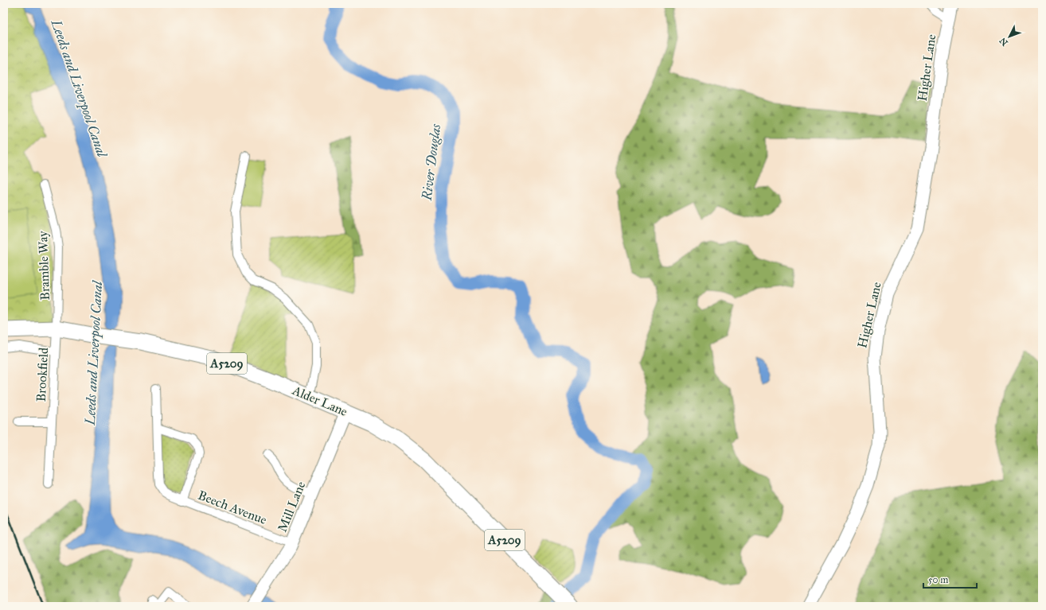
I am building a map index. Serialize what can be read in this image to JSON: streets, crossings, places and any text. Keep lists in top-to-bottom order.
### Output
{
  "streets": {
    "highway": ["A5209", "Alder Lane"],
    "street": [
      "Higher Lane",
      "Bramble Way",
      "Brookfield",
      "Mill Lane",
      "Beech Avenue"
    ]
  },
  "crossings": [
    ["Bramble Way", "Brookfield"],
    ["Bramble Way", "Alder Lane"],
    ["Brookfield", "Alder Lane"],
    ["Alder Lane", "Mill Lane"],
    ["Mill Lane", "Beech Avenue"]
  ],
  "water": ["Leeds and Liverpool Canal", "River Douglas"],
  "scale_bar": "50 m",
  "north": "bottom left"
}
